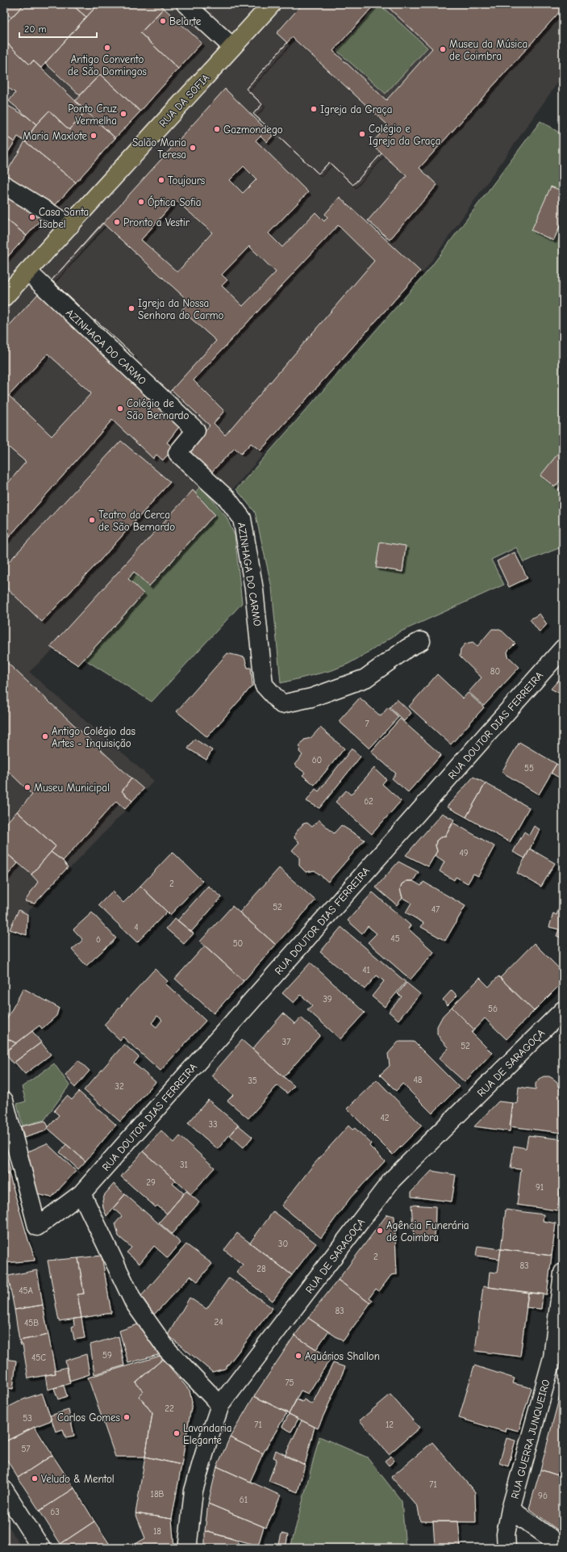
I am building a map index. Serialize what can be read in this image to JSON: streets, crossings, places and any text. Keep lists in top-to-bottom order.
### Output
{
  "streets": {
    "main road": ["RUA DA SOFIA"],
    "street": [
      "AZINHAGA DO CARMO",
      "RUA DOUTOR DIAS FERREIRA",
      "RUA DE SARAGOÇA",
      "RUA GUERRA JUNQUEIRO"
    ]
  },
  "crossings": [
    ["RUA DA SOFIA", "AZINHAGA DO CARMO"]
  ],
  "places": [
    "Belarte",
    "Antigo Convento de São Domingos",
    "Museu da Música de Coimbra",
    "Igreja da Graça",
    "Ponto Cruz Vermelha",
    "Gazmondego",
    "Colégio e Igreja da Graça",
    "Maria Maxlote",
    "Salão Maria Teresa",
    "Toujours",
    "Óptica Sofia",
    "Casa Santa Isabel",
    "Pronto a Vestir",
    "Igreja da Nossa Senhora do Carmo",
    "Colégio de São Bernardo",
    "Teatro da Cerca de São Bernardo",
    "Antigo Colégio das Artes - Inquisição",
    "Museu Municipal",
    "Agência Funerária de Coimbra",
    "Aquários Shallon",
    "Carlos Gomes",
    "Lavandaria Elegante",
    "Veludo & Mentol"
  ],
  "house_numbers": [
    "80",
    "7",
    "60",
    "55",
    "62",
    "49",
    "2",
    "52",
    "47",
    "4",
    "45",
    "6",
    "50",
    "41",
    "39",
    "56",
    "37",
    "52",
    "48",
    "35",
    "32",
    "42",
    "33",
    "31",
    "29",
    "91",
    "30",
    "2",
    "83",
    "28",
    "45A",
    "83",
    "24",
    "45B",
    "59",
    "45C",
    "75",
    "22",
    "53",
    "71",
    "12",
    "57",
    "71",
    "18B",
    "96",
    "61",
    "63",
    "18"
  ],
  "scale_bar": "20 m"
}
